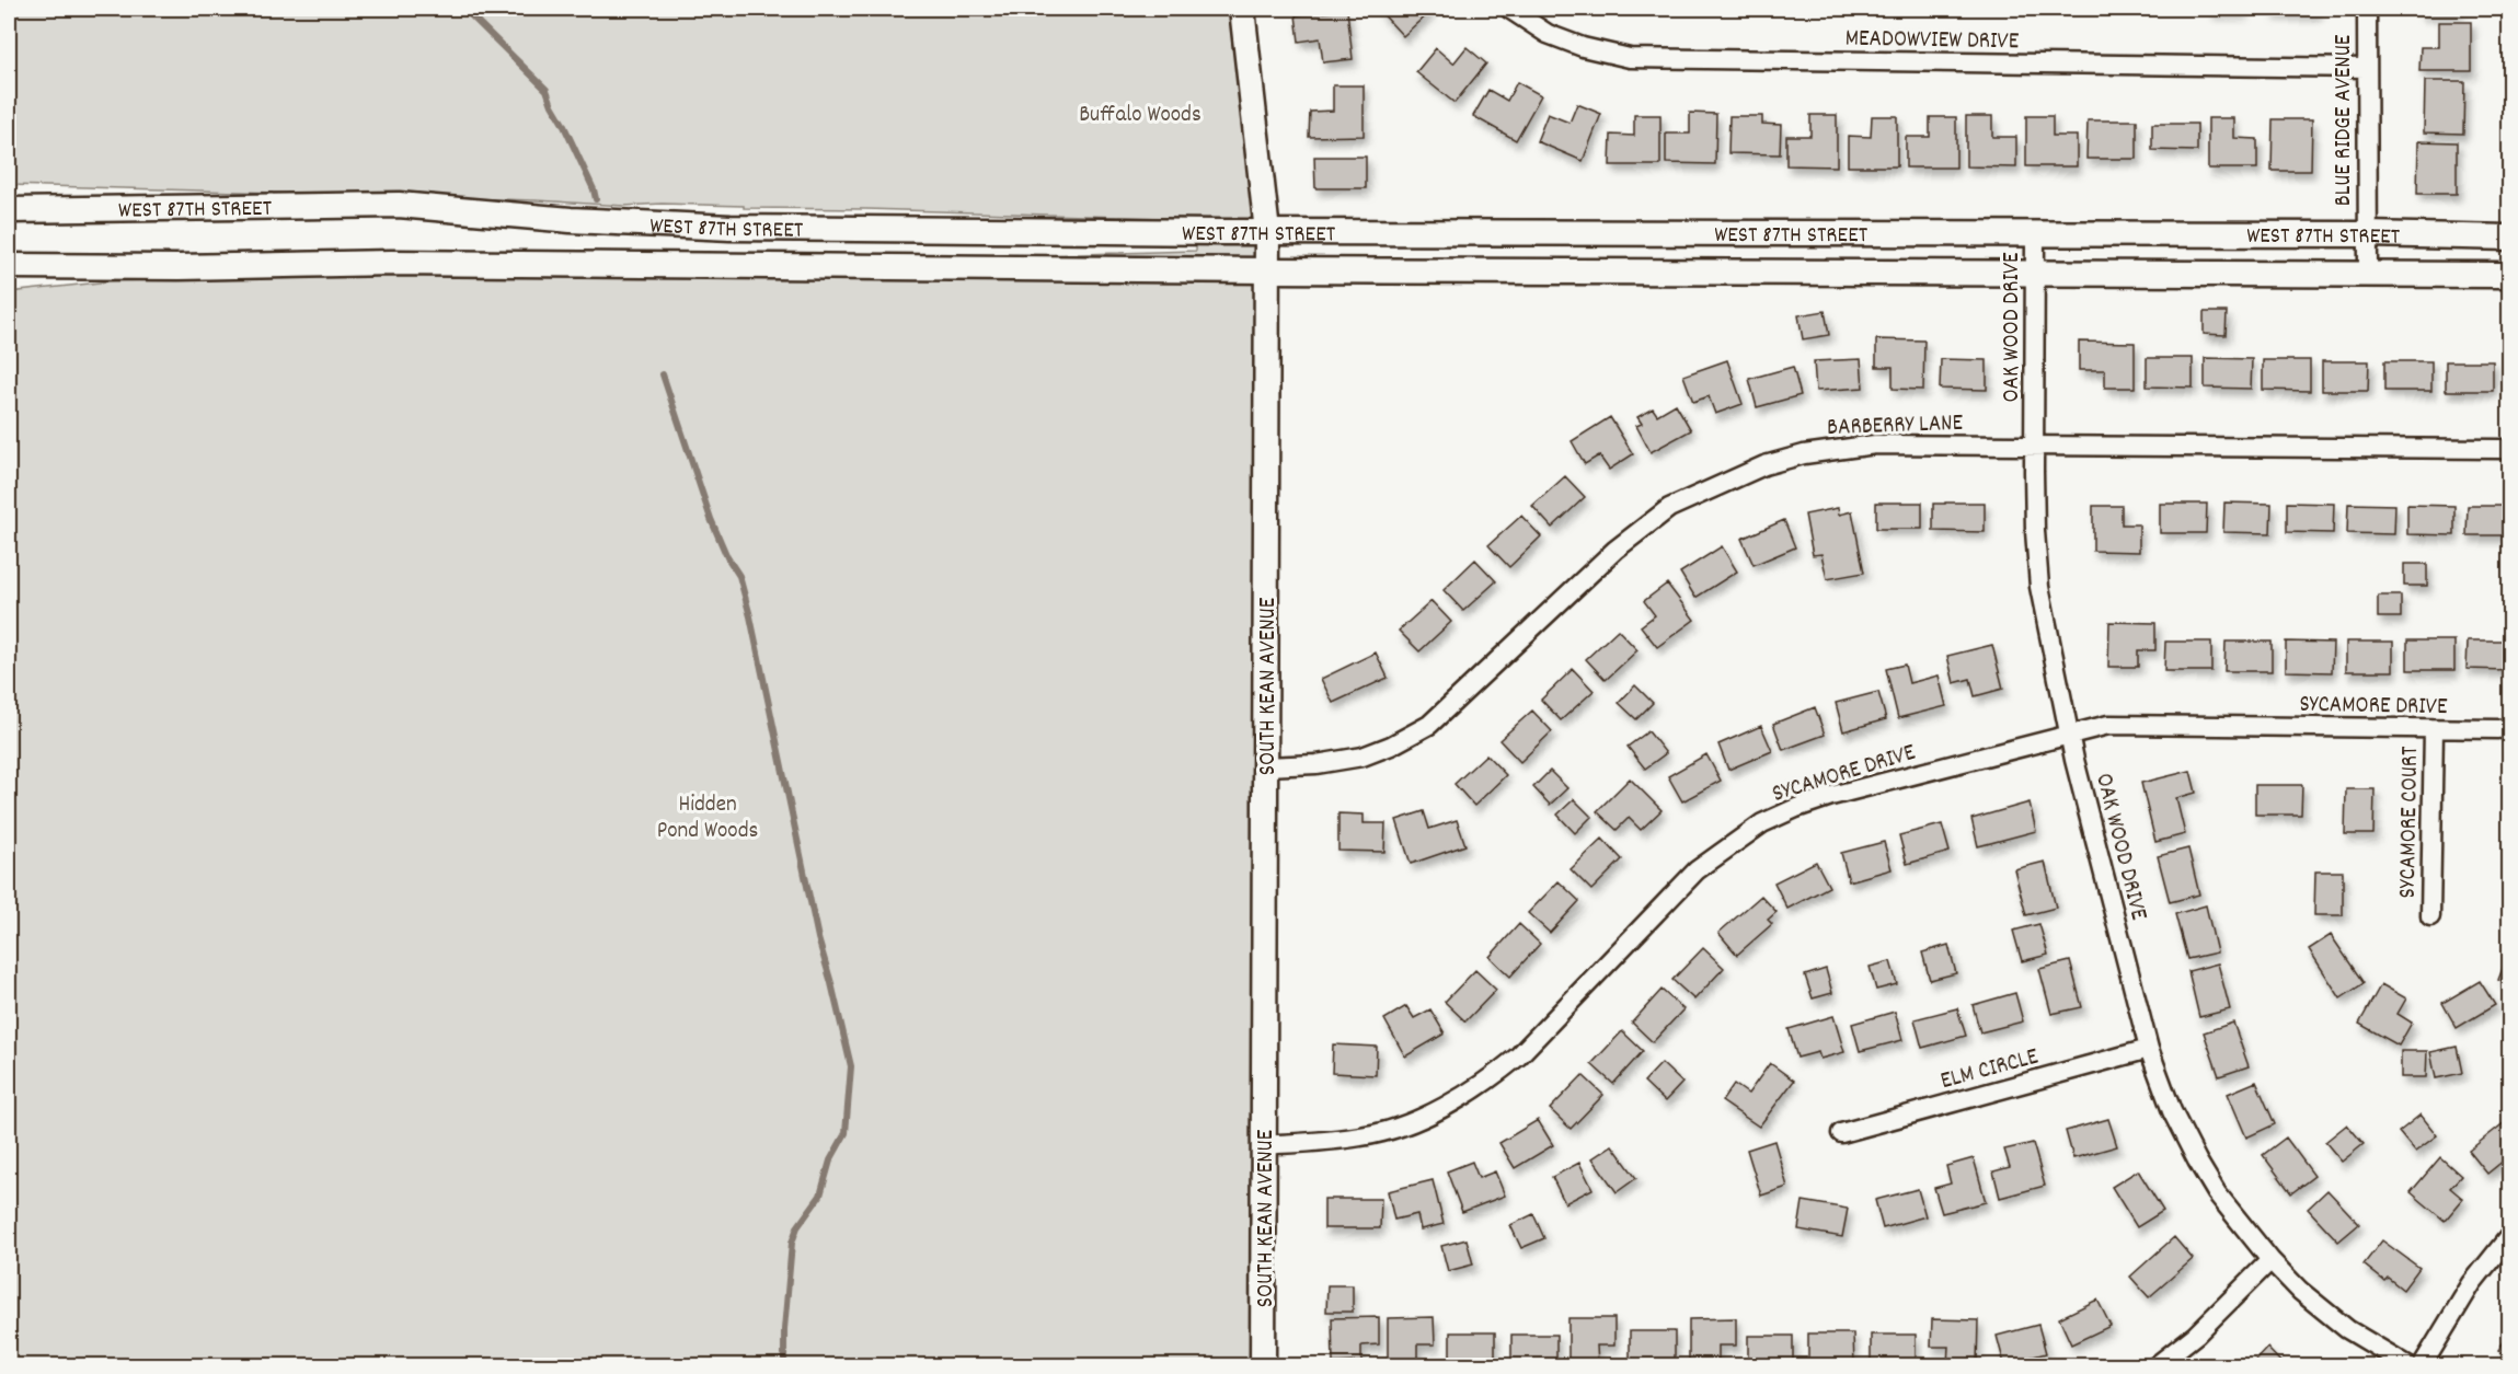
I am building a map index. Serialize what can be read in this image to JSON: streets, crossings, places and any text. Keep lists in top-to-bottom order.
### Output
{
  "streets": {
    "main road": ["WEST 87TH STREET", "SOUTH KEAN AVENUE"],
    "street": [
      "MEADOWVIEW DRIVE",
      "BLUE RIDGE AVENUE",
      "OAK WOOD DRIVE",
      "BARBERRY LANE",
      "SYCAMORE DRIVE",
      "SYCAMORE COURT",
      "ELM CIRCLE"
    ]
  },
  "crossings": [
    ["MEADOWVIEW DRIVE", "BLUE RIDGE AVENUE"],
    ["BLUE RIDGE AVENUE", "WEST 87TH STREET"],
    ["WEST 87TH STREET", "OAK WOOD DRIVE"],
    ["WEST 87TH STREET", "SOUTH KEAN AVENUE"],
    ["OAK WOOD DRIVE", "BARBERRY LANE"],
    ["OAK WOOD DRIVE", "SYCAMORE DRIVE"],
    ["OAK WOOD DRIVE", "ELM CIRCLE"],
    ["BARBERRY LANE", "SOUTH KEAN AVENUE"],
    ["SOUTH KEAN AVENUE", "SYCAMORE DRIVE"],
    ["SYCAMORE DRIVE", "SYCAMORE COURT"]
  ],
  "parks": ["Buffalo Woods", "Hidden Pond Woods"]
}
